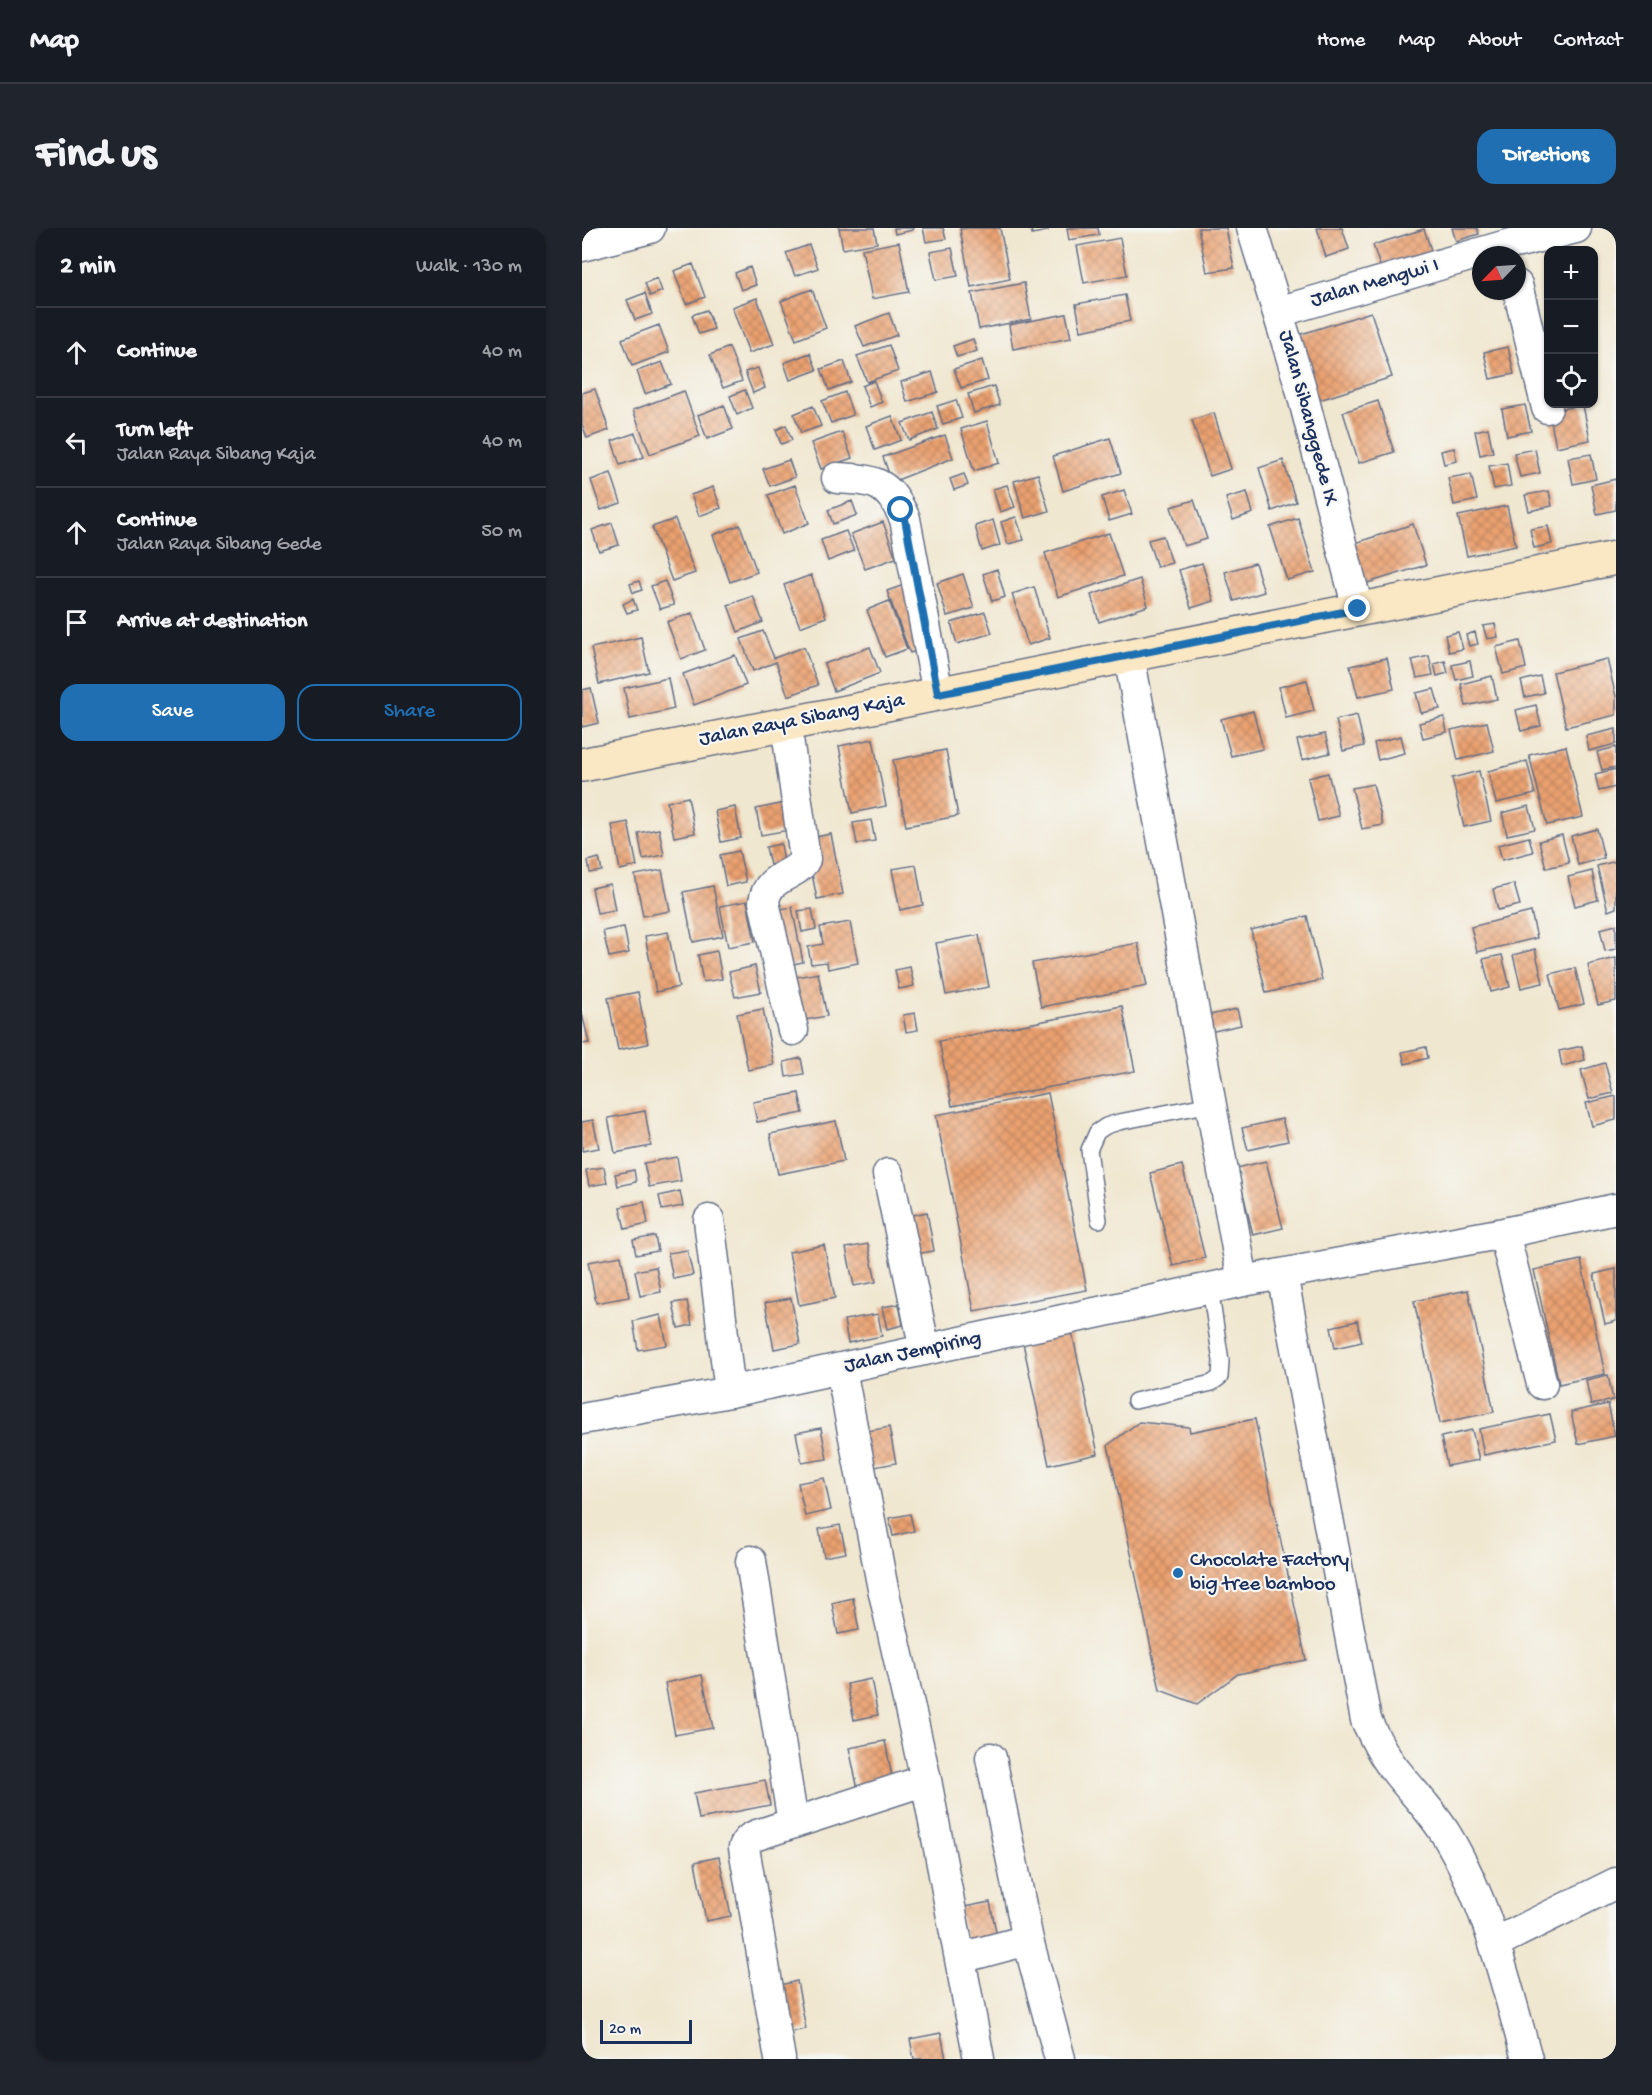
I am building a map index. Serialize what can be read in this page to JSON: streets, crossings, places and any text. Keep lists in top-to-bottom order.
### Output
{
  "streets": {
    "main road": ["Jalan Raya Sibang Kaja"],
    "street": ["Jalan Mengwi I", "Jalan Sibanggede IX", "Jalan Jempiring"]
  },
  "crossings": [
    ["Jalan Mengwi I", "Jalan Sibanggede IX"],
    ["Jalan Sibanggede IX", "Jalan Raya Sibang Kaja"]
  ],
  "places": ["Chocolate Factory big tree bamboo"],
  "scale_bar": "20 m",
  "north": "bottom left",
  "page": {
    "header": "Map",
    "nav": [
      "Home",
      "Map",
      "About",
      "Contact"
    ],
    "buttons": [
      "Directions",
      ["Save", "Share"]
    ],
    "title": "Find us",
    "heading": ["2 min", "Walk · 130 m"],
    "map_buttons": ["+", "−"],
    "list": [
      ["Continue", "40 m"],
      ["Turn left", "Jalan Raya Sibang Kaja", "40 m"],
      ["Continue", "Jalan Raya Sibang Gede", "50 m"],
      "Arrive at destination"
    ],
    "scale": "20 m"
  }
}
